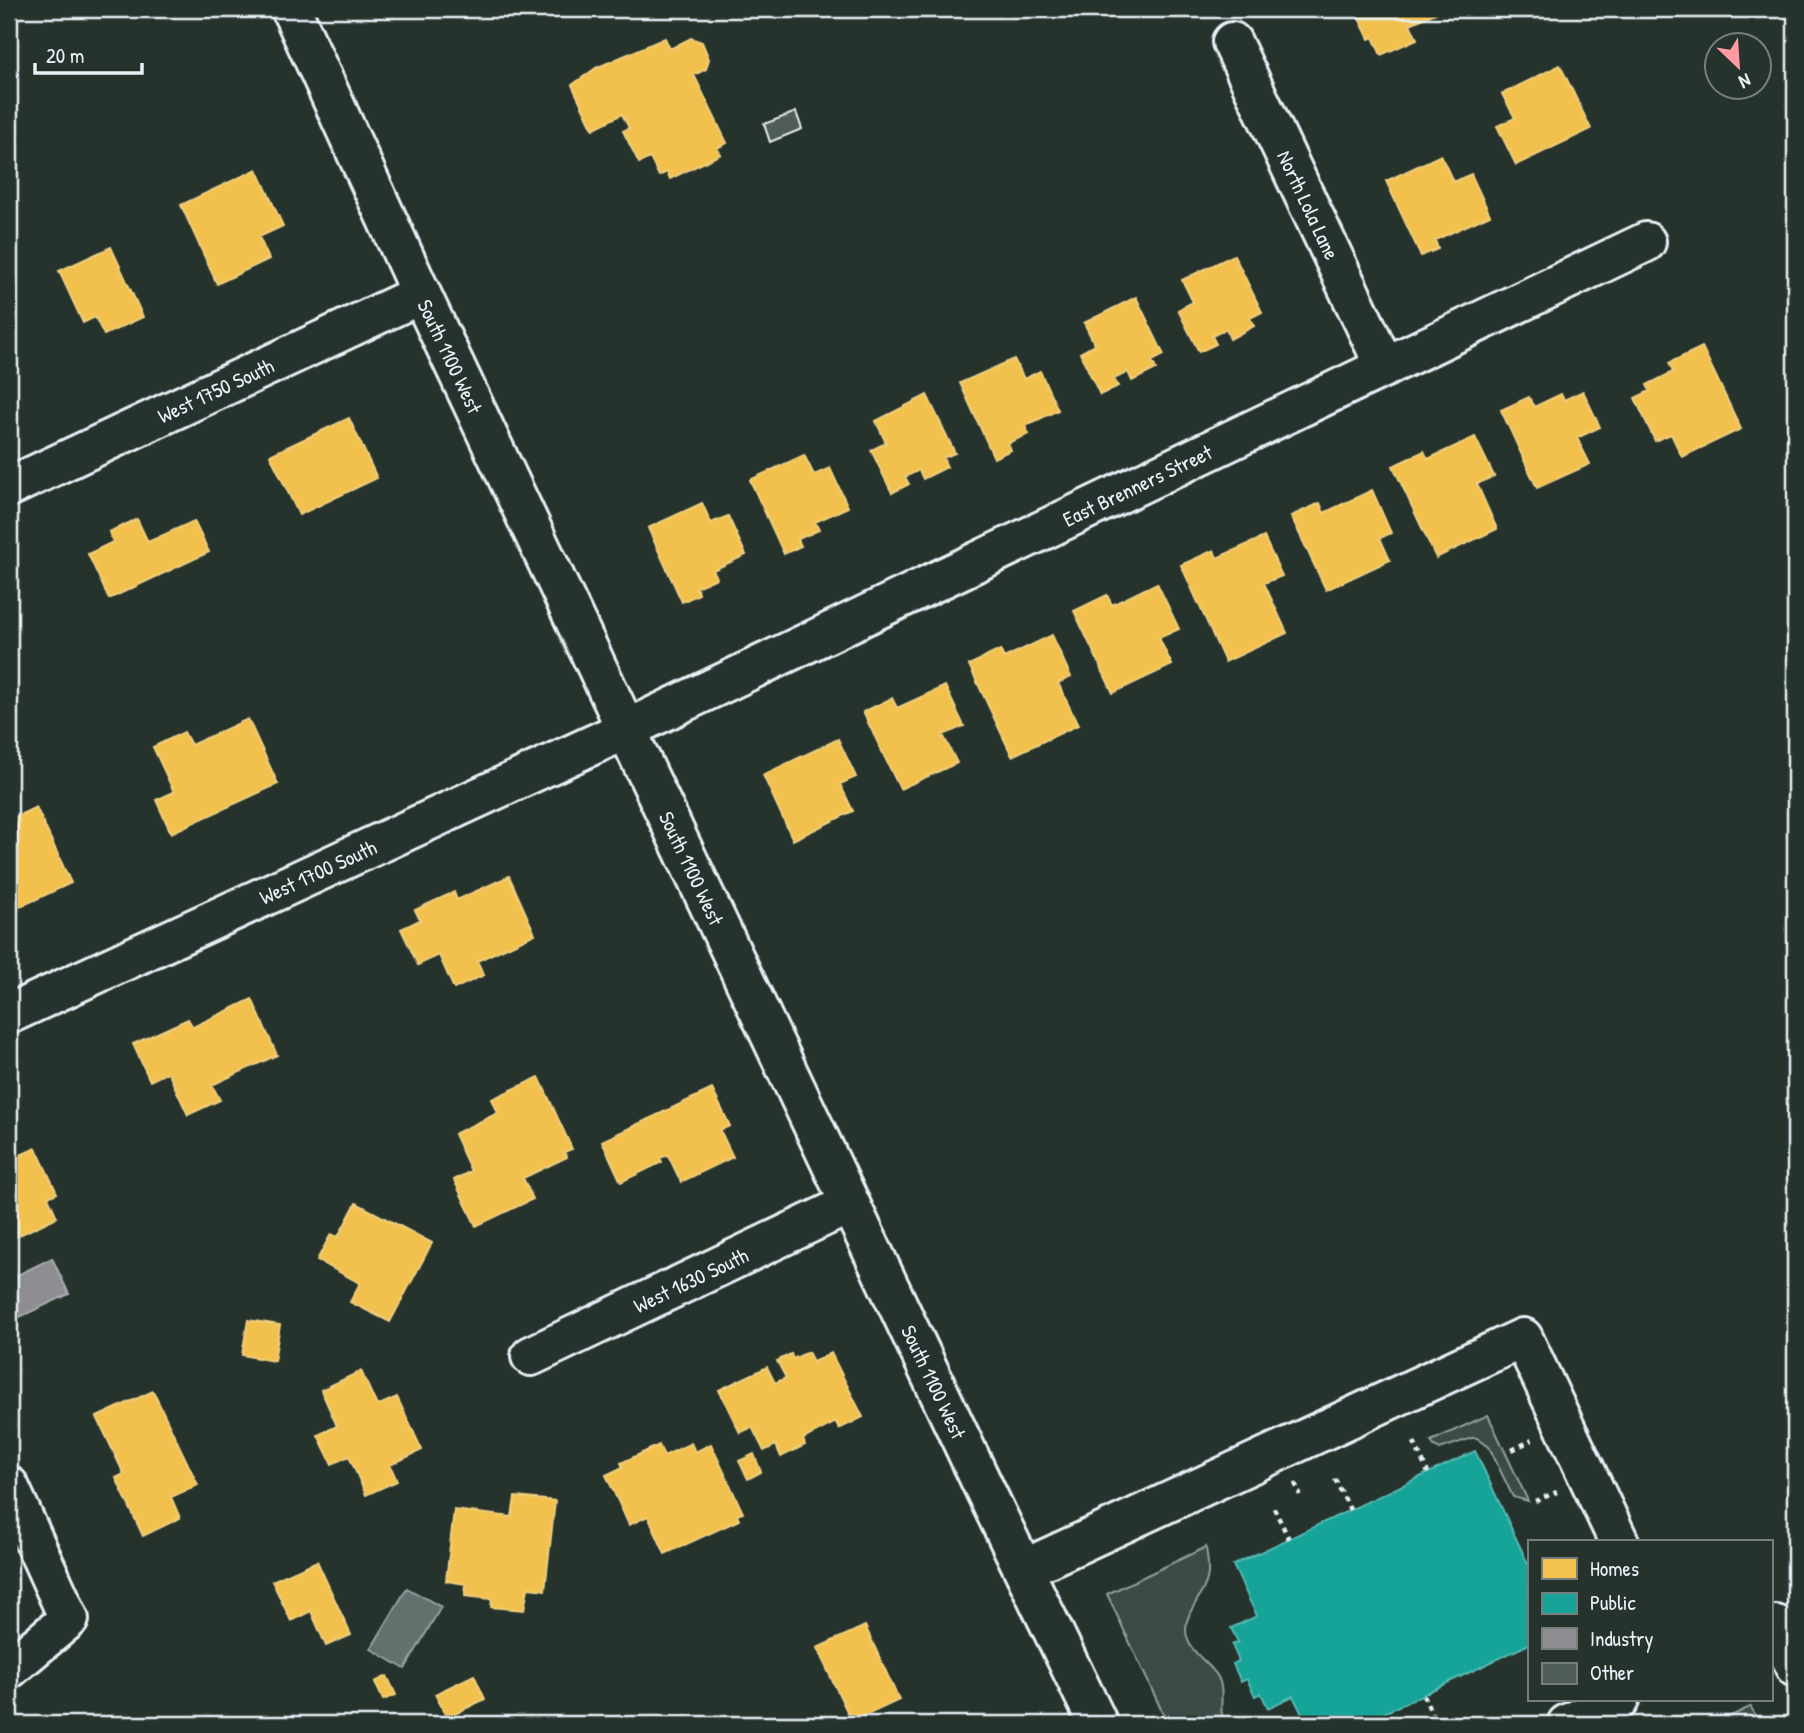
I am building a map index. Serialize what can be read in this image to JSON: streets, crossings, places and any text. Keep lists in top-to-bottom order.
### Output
{
  "streets": {
    "street": [
      "North Lola Lane",
      "South 1100 West",
      "West 1750 South",
      "East Brenners Street",
      "West 1700 South",
      "West 1630 South"
    ]
  },
  "crossings": [
    ["North Lola Lane", "East Brenners Street"],
    ["South 1100 West", "West 1750 South"],
    ["South 1100 West", "East Brenners Street"],
    ["South 1100 West", "West 1700 South"],
    ["South 1100 West", "West 1630 South"],
    ["East Brenners Street", "West 1700 South"]
  ],
  "legend": [
    "Homes",
    "Public",
    "Industry",
    "Other"
  ],
  "scale_bar": "20 m",
  "north": "bottom right"
}
